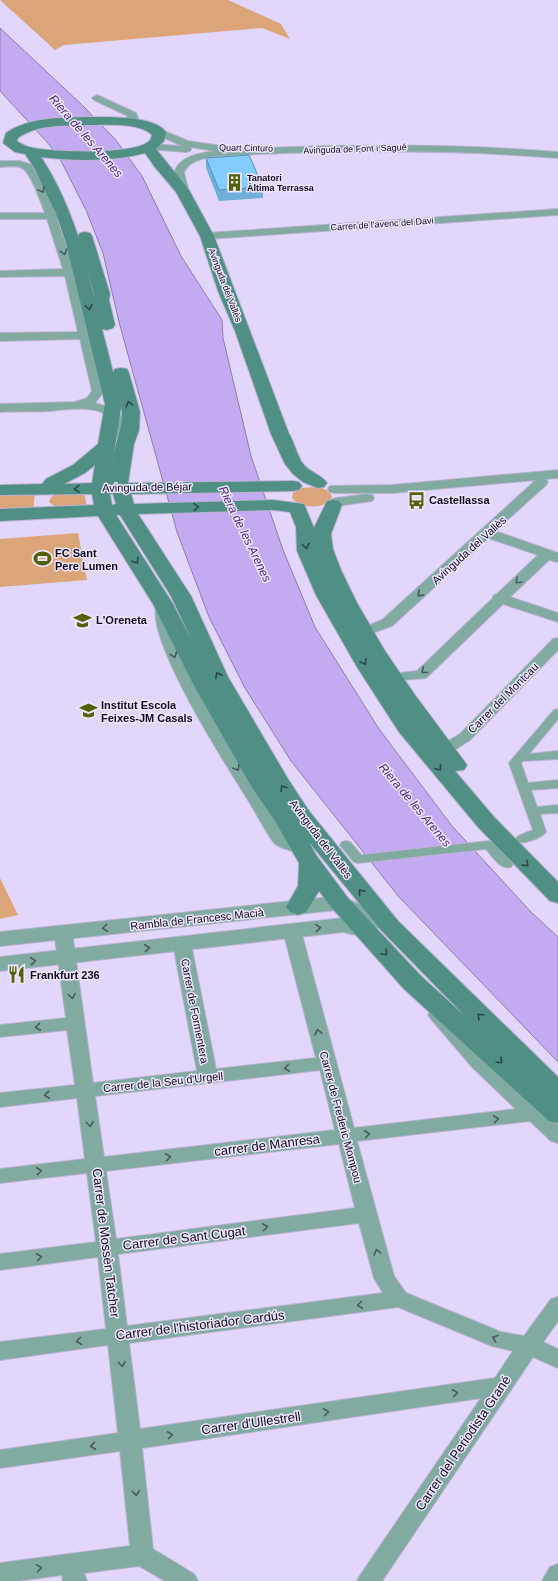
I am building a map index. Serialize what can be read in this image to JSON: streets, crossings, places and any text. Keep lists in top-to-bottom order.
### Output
{
  "streets": {
    "main road": ["Quart Cinturó", "Avinguda del Vallès", "Avinguda de Béjar"],
    "street": [
      "Avinguda de Font i Sagué",
      "Carrer de l'avenc del Davi",
      "Carrer del Montcau",
      "Rambla de Francesc Macià",
      "Carrer de Formentera",
      "Carrer de la Seu d'Urgell",
      "Carrer de Frederic Mompou",
      "carrer de Manresa",
      "Carrer de Sant Cugat",
      "Carrer de Mossèn Tatcher",
      "Carrer de l'historiador Cardús",
      "Carrer d'Ullestrell",
      "Carrer del Periodista Grané"
    ]
  },
  "crossings": [
    ["Quart Cinturó", "Avinguda de Font i Sagué"],
    ["Quart Cinturó", "Avinguda del Vallès"],
    ["Avinguda de Font i Sagué", "Avinguda del Vallès"],
    ["Carrer de l'avenc del Davi", "Avinguda del Vallès"],
    ["Avinguda del Vallès", "Avinguda de Béjar"],
    ["Avinguda del Vallès", "Rambla de Francesc Macià"],
    ["Avinguda del Vallès", "carrer de Manresa"],
    ["Rambla de Francesc Macià", "Carrer de Formentera"],
    ["Rambla de Francesc Macià", "Carrer de Frederic Mompou"],
    ["Rambla de Francesc Macià", "Carrer de Mossèn Tatcher"],
    ["Carrer de Formentera", "Carrer de la Seu d'Urgell"],
    ["Carrer de la Seu d'Urgell", "Carrer de Frederic Mompou"],
    ["Carrer de la Seu d'Urgell", "Carrer de Mossèn Tatcher"],
    ["Carrer de Frederic Mompou", "carrer de Manresa"],
    ["Carrer de Frederic Mompou", "Carrer de Sant Cugat"],
    ["Carrer de Frederic Mompou", "Carrer de l'historiador Cardús"],
    ["carrer de Manresa", "Carrer de Mossèn Tatcher"],
    ["Carrer de Sant Cugat", "Carrer de Mossèn Tatcher"],
    ["Carrer de Mossèn Tatcher", "Carrer de l'historiador Cardús"],
    ["Carrer de Mossèn Tatcher", "Carrer d'Ullestrell"],
    ["Carrer d'Ullestrell", "Carrer del Periodista Grané"]
  ],
  "one_way": [
    "Carrer de Frederic Mompou",
    "carrer de Manresa",
    "Carrer de Sant Cugat",
    "Carrer de Mossèn Tatcher",
    "Carrer de l'historiador Cardús"
  ],
  "water": ["Riera de les Arenes"],
  "places": {
    "building": ["Tanatori Àltima Terrassa"],
    "bus stop": ["Castellassa"],
    "sports": ["FC Sant Pere Lumen"],
    "school or university": ["L'Oreneta", "Institut Escola Feixes-JM Casals"],
    "restaurant": ["Frankfurt 236"]
  }
}
